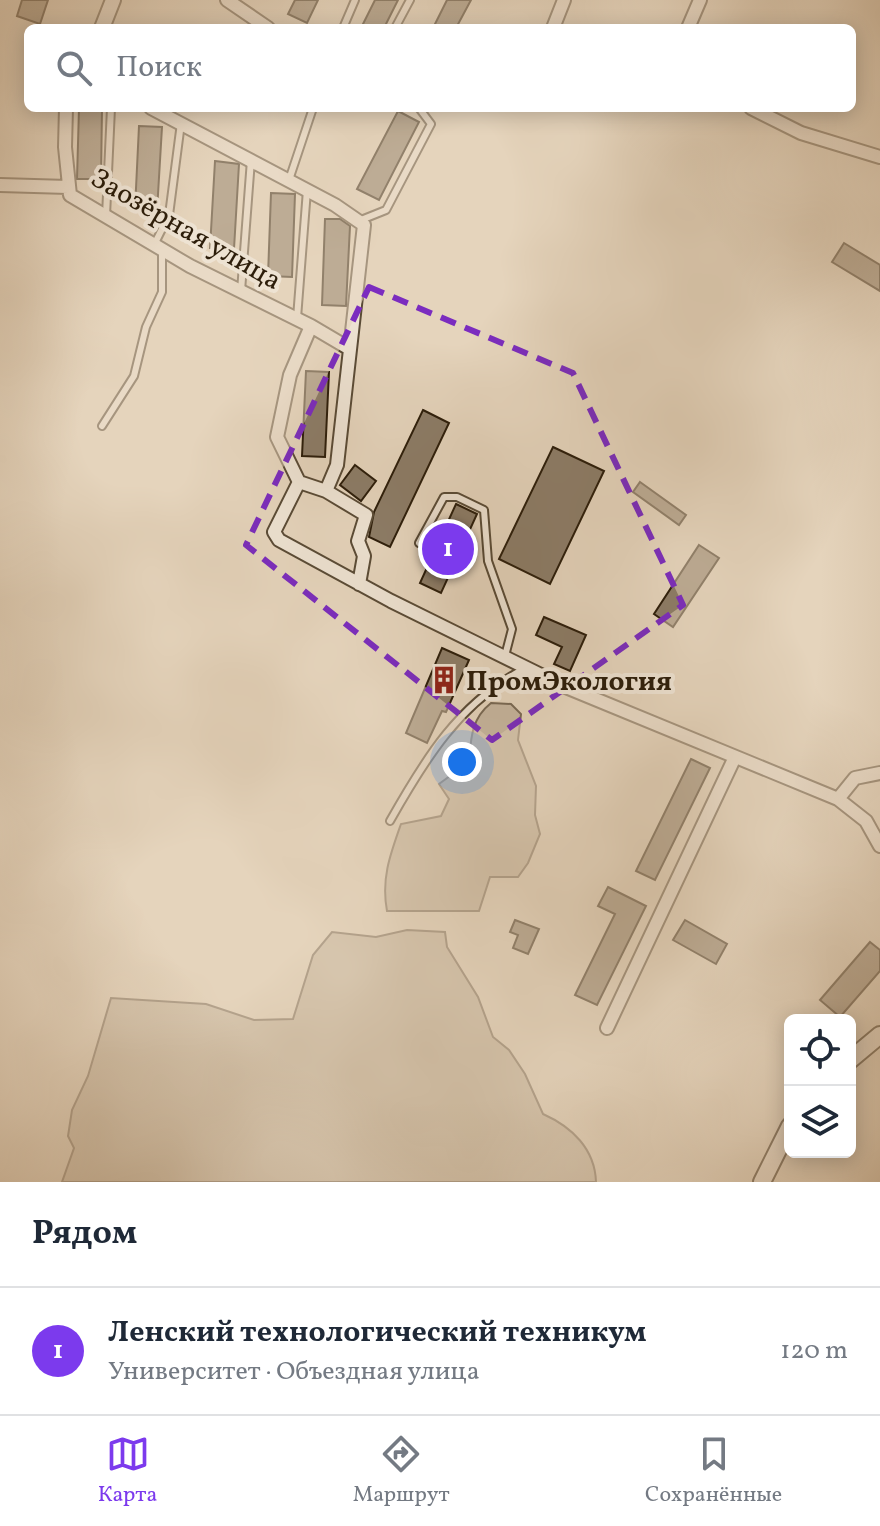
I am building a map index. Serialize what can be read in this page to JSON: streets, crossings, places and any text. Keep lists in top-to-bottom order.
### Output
{
  "streets": {
    "street": ["Заозёрная улица"]
  },
  "places": {
    "building": ["ПромЭкология"]
  },
  "page": {
    "search": "Поиск",
    "pins": "1",
    "heading": "Рядом",
    "list": [
      {
        "mark": "1",
        "name": "Ленский технологический техникум",
        "note": "Университет · Объездная улица",
        "value": "120 m"
      }
    ],
    "nav": ["Карта", "Маршрут", "Сохранённые"]
  }
}
